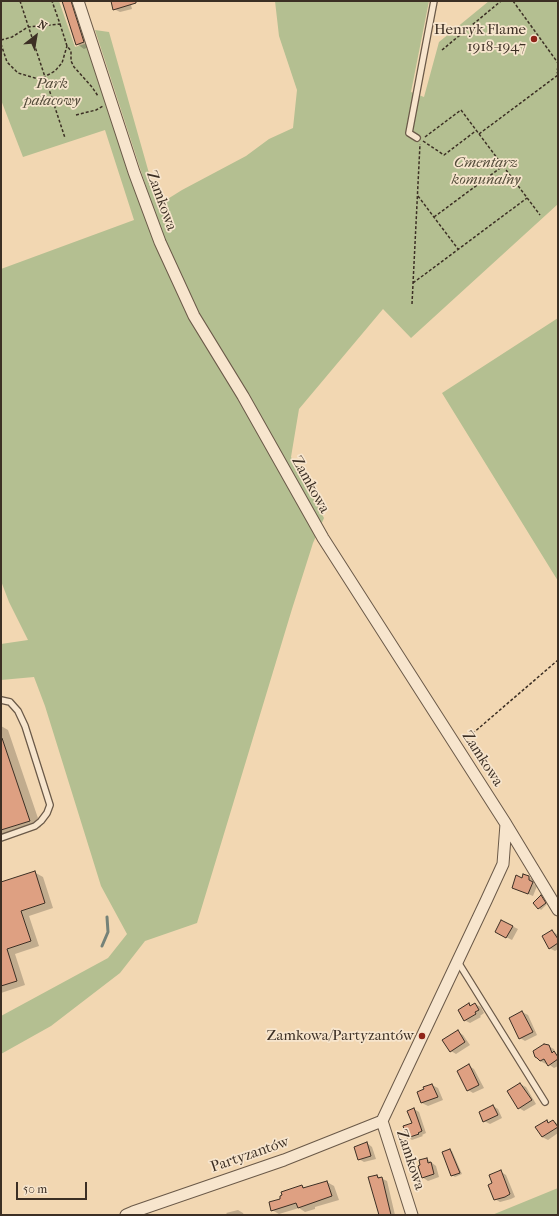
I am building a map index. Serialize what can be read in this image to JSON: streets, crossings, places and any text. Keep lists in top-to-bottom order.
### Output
{
  "streets": {
    "street": ["Zamkowa", "Partyzantów"]
  },
  "crossings": [
    ["Zamkowa", "Partyzantów"]
  ],
  "parks": ["Park pałacowy", "Cmentarz komunalny"],
  "places": ["Henryk Flame 1918-1947", "Zamkowa/Partyzantów"],
  "scale_bar": "50 m",
  "north": "top right"
}
